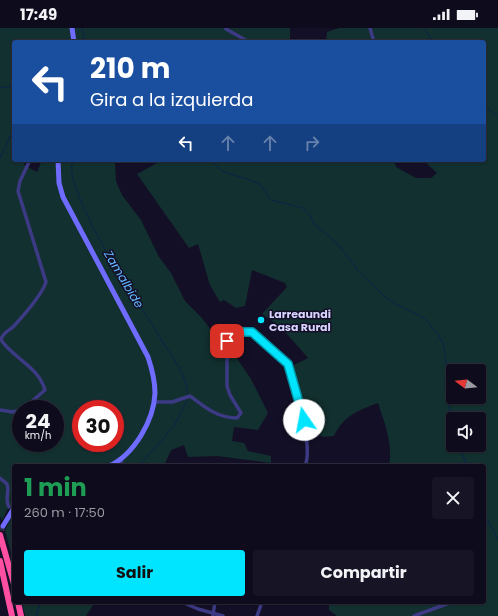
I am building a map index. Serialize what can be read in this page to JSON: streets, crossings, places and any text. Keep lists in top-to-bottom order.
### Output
{
  "water": ["Zamalbide"],
  "places": ["Larreaundi Casa Rural"],
  "north": "left",
  "page": {
    "status": "17:49",
    "turn": ["210 m", "Gira a la izquierda"],
    "speed": "24 km/h",
    "limit": "30",
    "heading": ["1 min", "260 m · 17:50"],
    "buttons": ["Salir", "Compartir"]
  }
}
